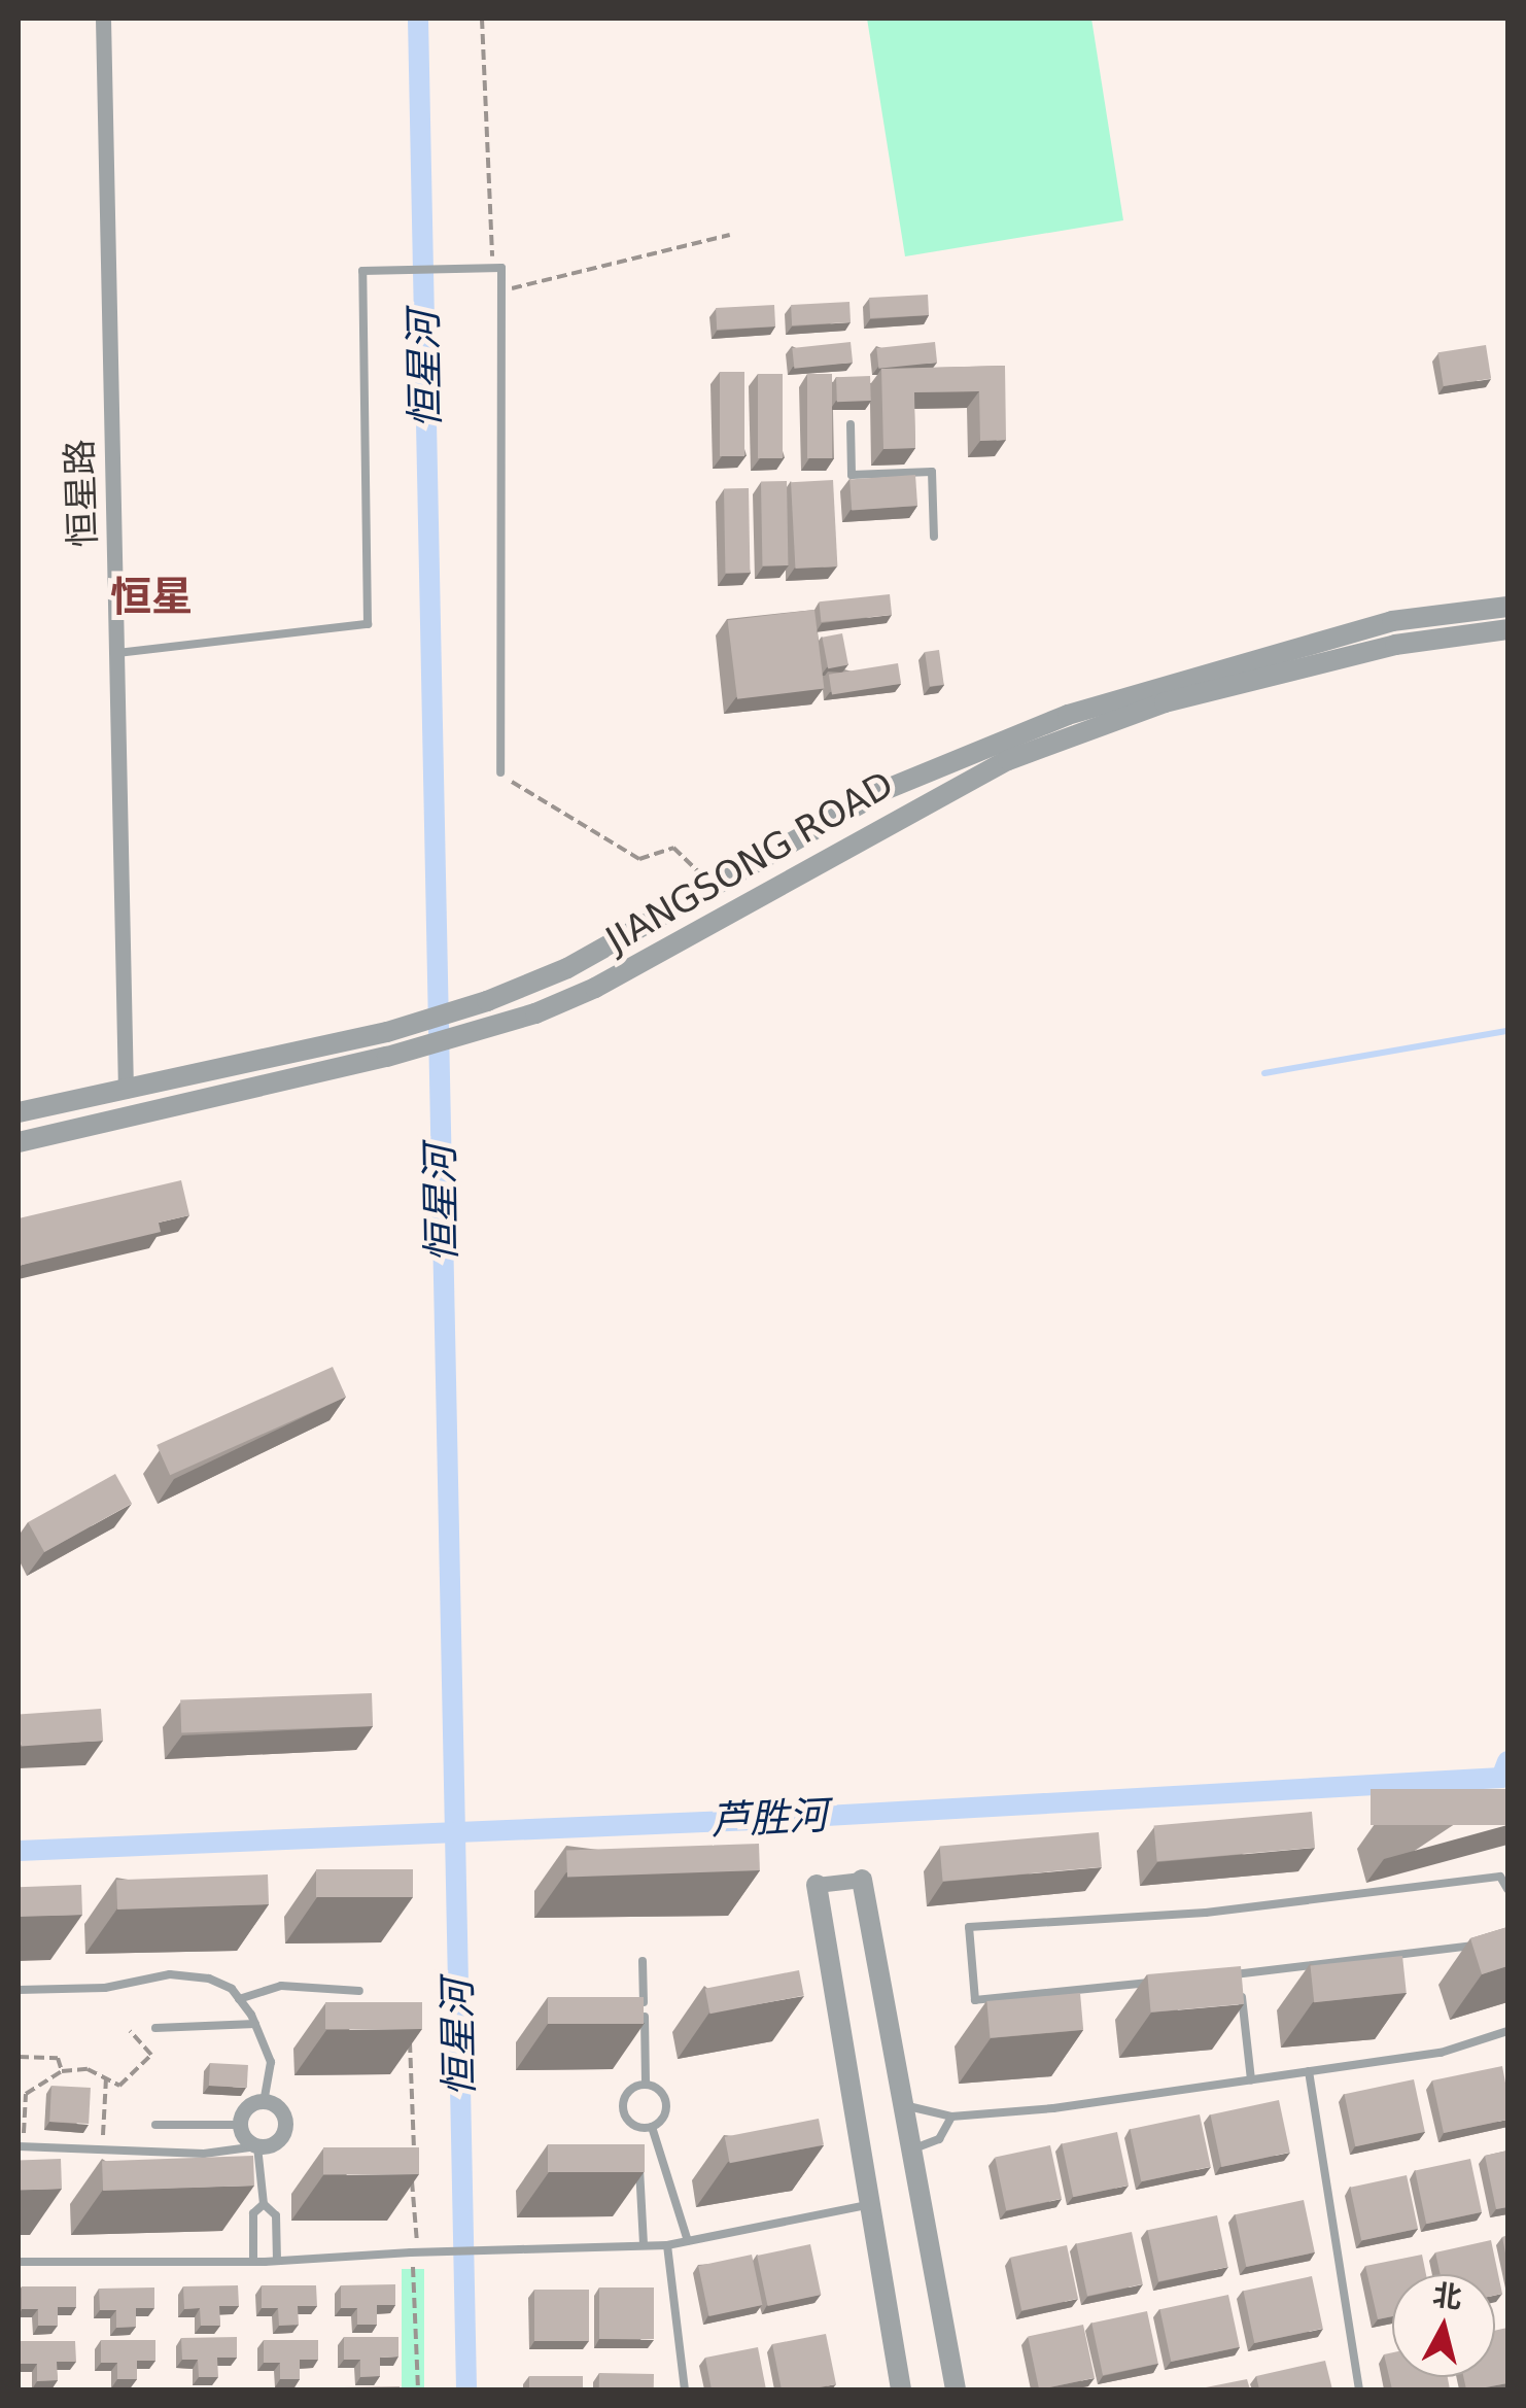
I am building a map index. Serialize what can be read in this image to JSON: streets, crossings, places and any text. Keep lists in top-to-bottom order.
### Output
{
  "streets": {
    "street": ["恒星路", "JIANGSONG ROAD"]
  },
  "crossings": [
    ["恒星路", "JIANGSONG ROAD"]
  ],
  "districts": ["恒星"],
  "water": ["恒星河", "芦胜河"],
  "north": "top"
}
